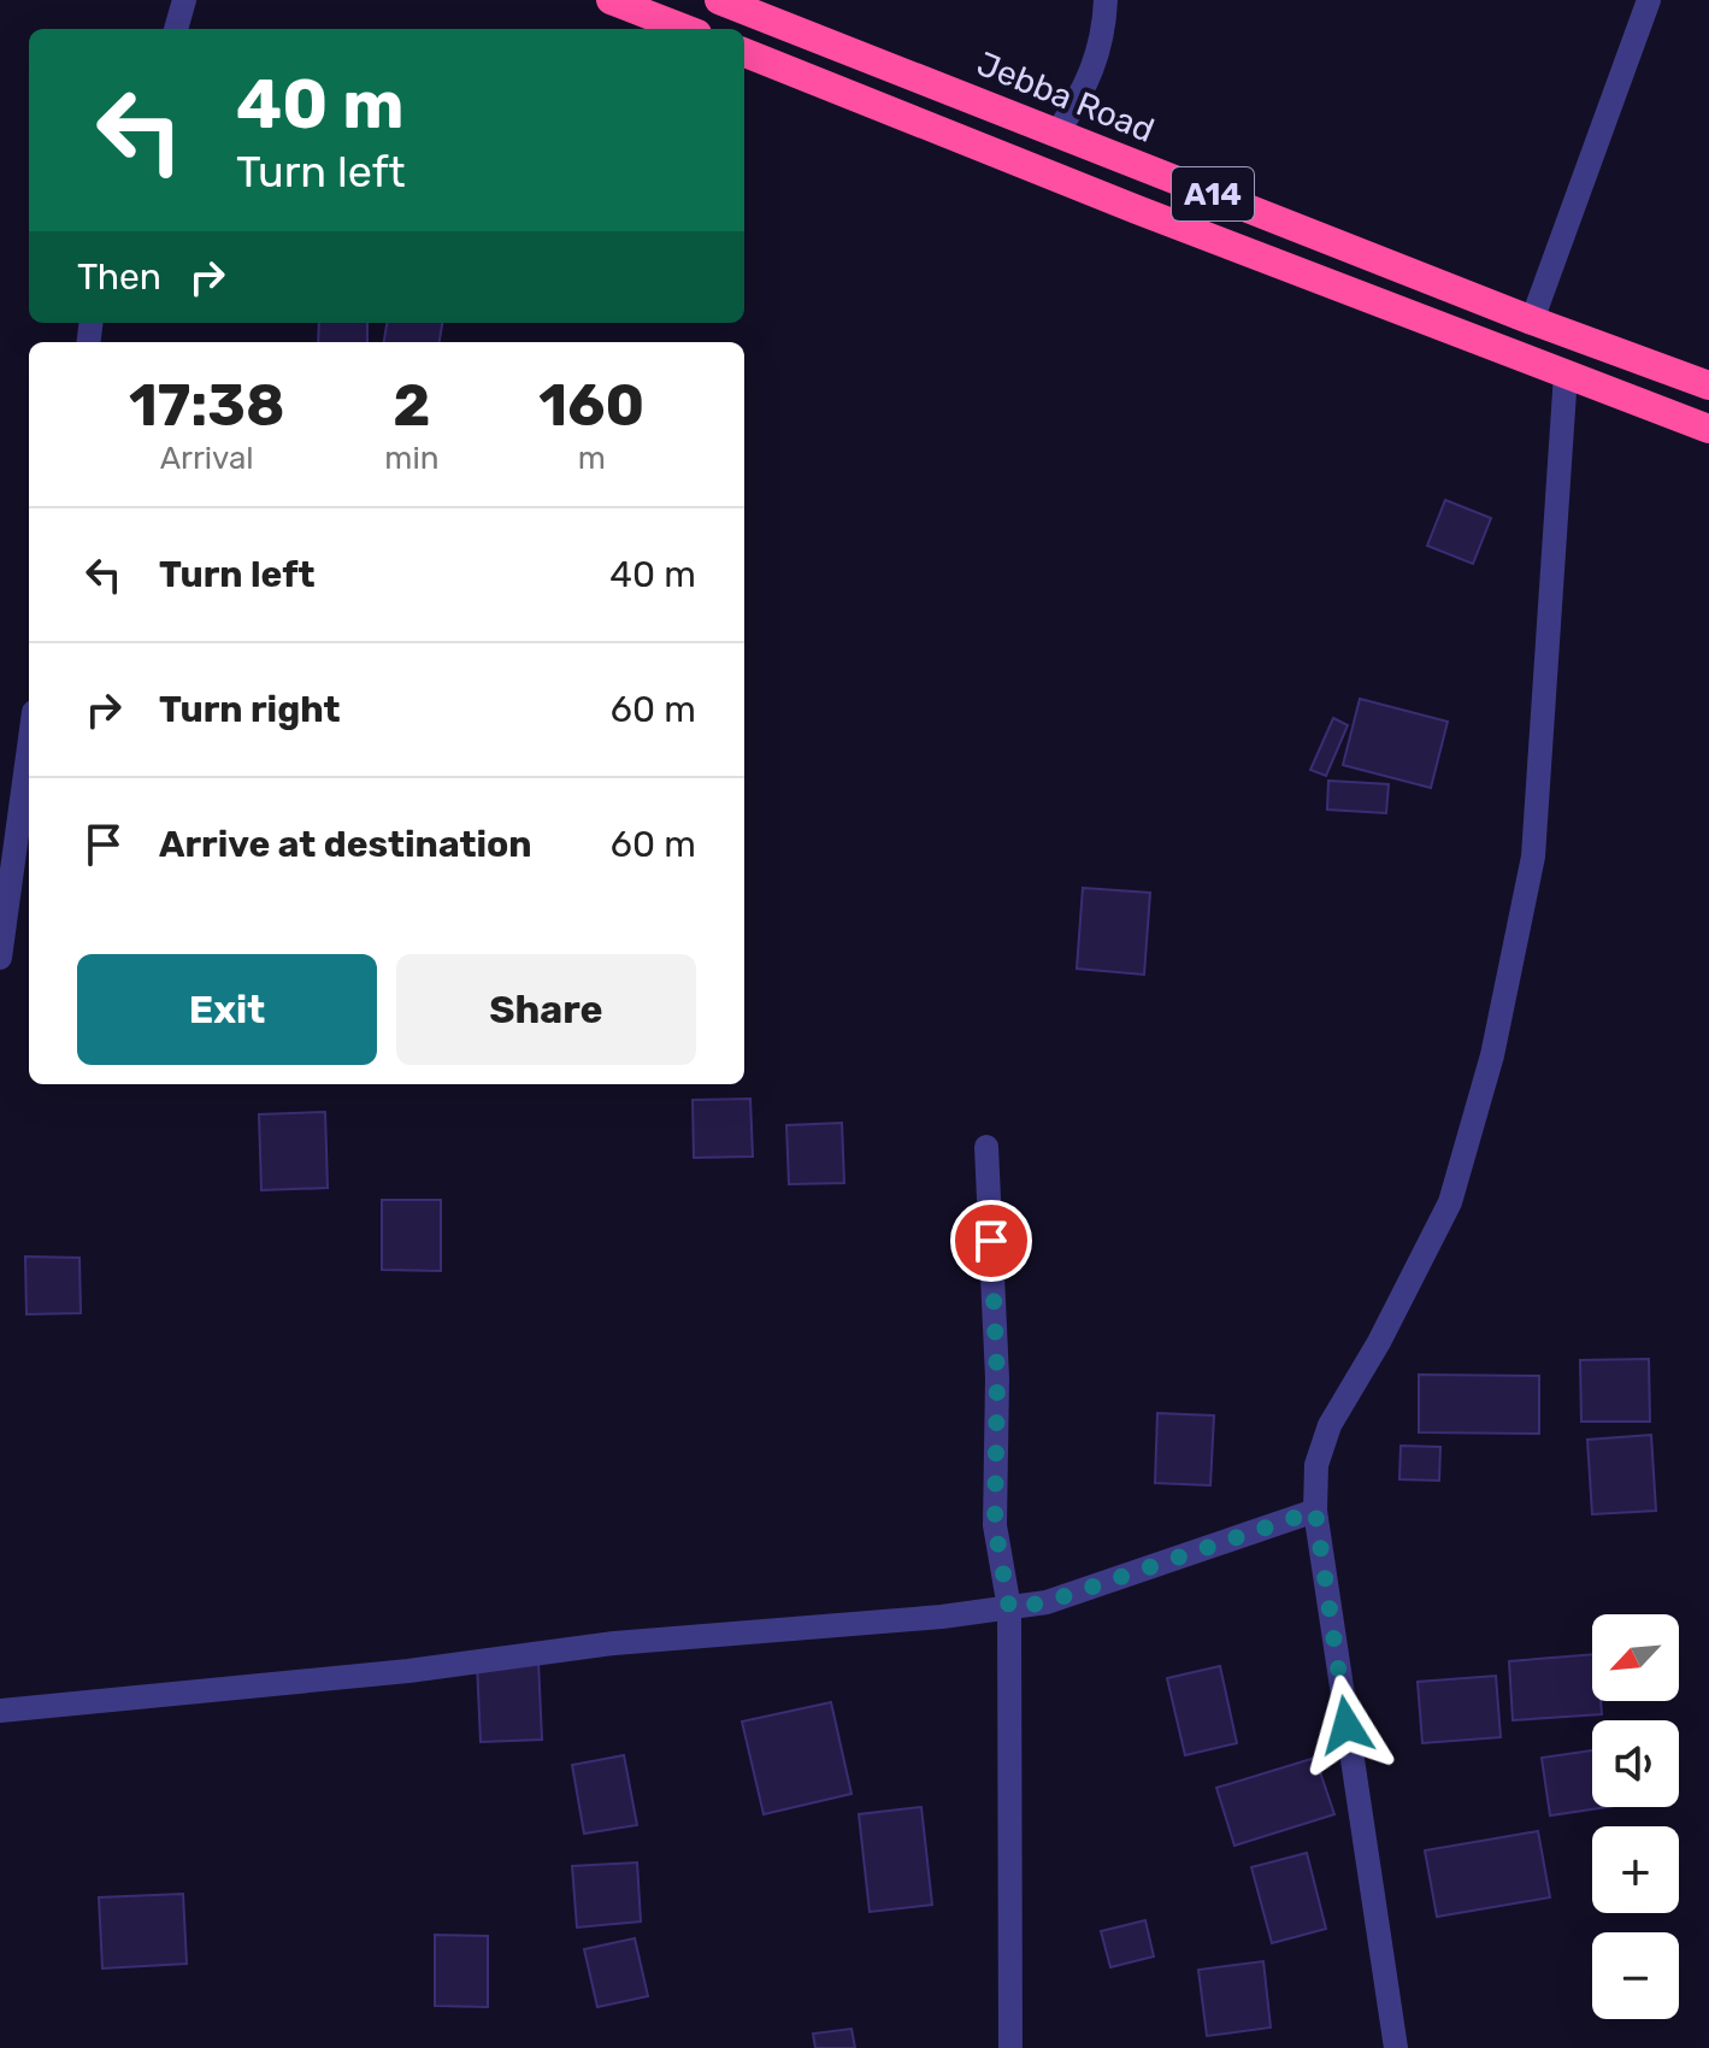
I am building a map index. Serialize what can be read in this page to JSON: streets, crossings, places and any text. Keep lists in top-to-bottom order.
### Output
{
  "streets": {
    "highway": ["Jebba Road", "A14"]
  },
  "north": "bottom left",
  "page": {
    "turn": ["40 m", "Turn left"],
    "then": "Then",
    "eta": [
      "17:38",
      "Arrival",
      "2",
      "min",
      "160",
      "m"
    ],
    "list": [
      {
        "name": "Turn left",
        "value": "40 m"
      },
      {
        "name": "Turn right",
        "value": "60 m"
      },
      {
        "name": "Arrive at destination",
        "value": "60 m"
      }
    ],
    "buttons": ["Exit", "Share"],
    "map_buttons": ["+", "−"]
  }
}
